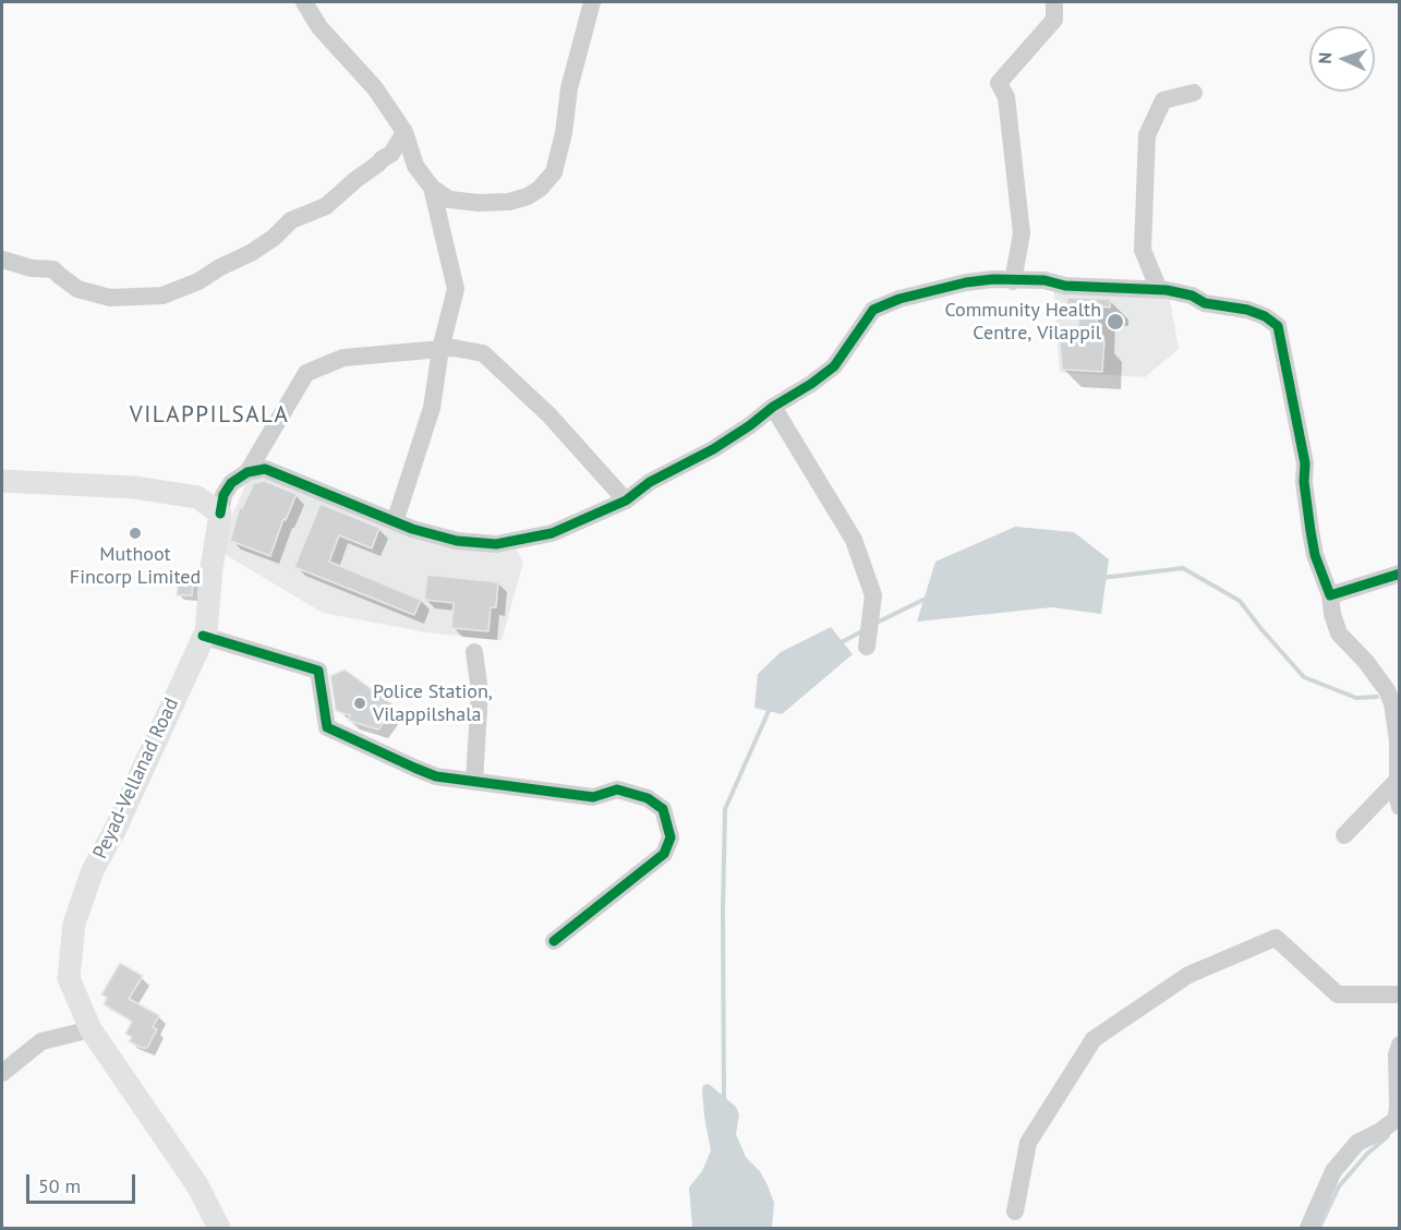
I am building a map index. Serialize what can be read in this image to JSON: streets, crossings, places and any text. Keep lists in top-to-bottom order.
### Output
{
  "streets": {
    "main road": ["Peyad-Vellanad Road"]
  },
  "districts": ["VILAPPILSALA"],
  "places": ["Community Health Centre, Vilappil", "Muthoot Fincorp Limited", "Police Station, Vilappilshala"],
  "scale_bar": "50 m",
  "north": "left"
}
